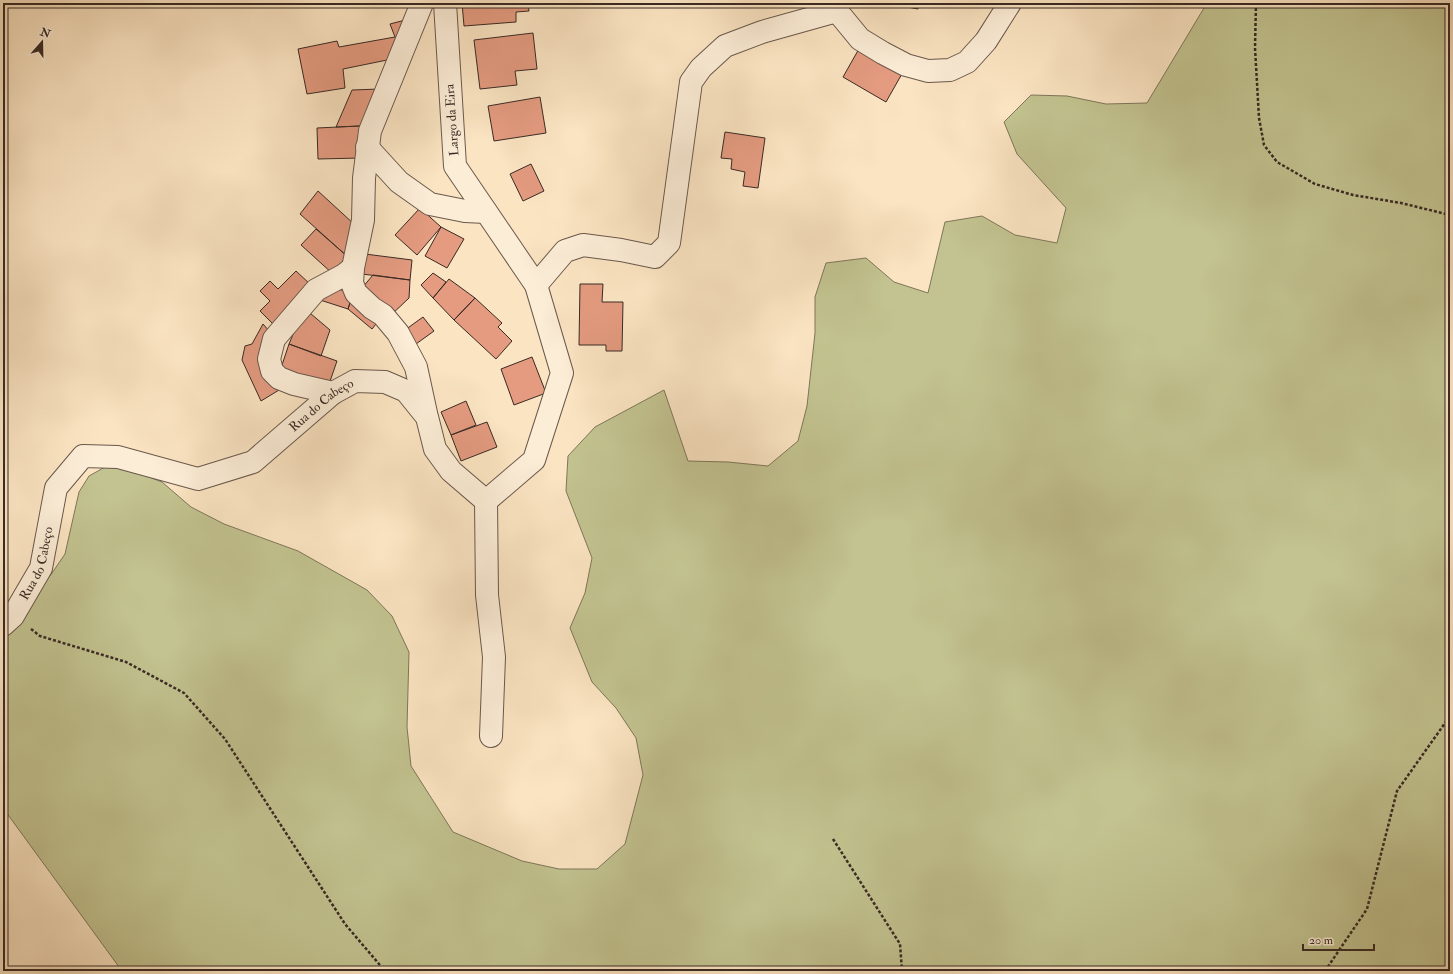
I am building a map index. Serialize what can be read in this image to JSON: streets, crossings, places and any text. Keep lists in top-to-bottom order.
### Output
{
  "streets": {
    "street": ["Largo da Eira", "Rua do Cabeço"]
  },
  "scale_bar": "20 m",
  "north": "top"
}
